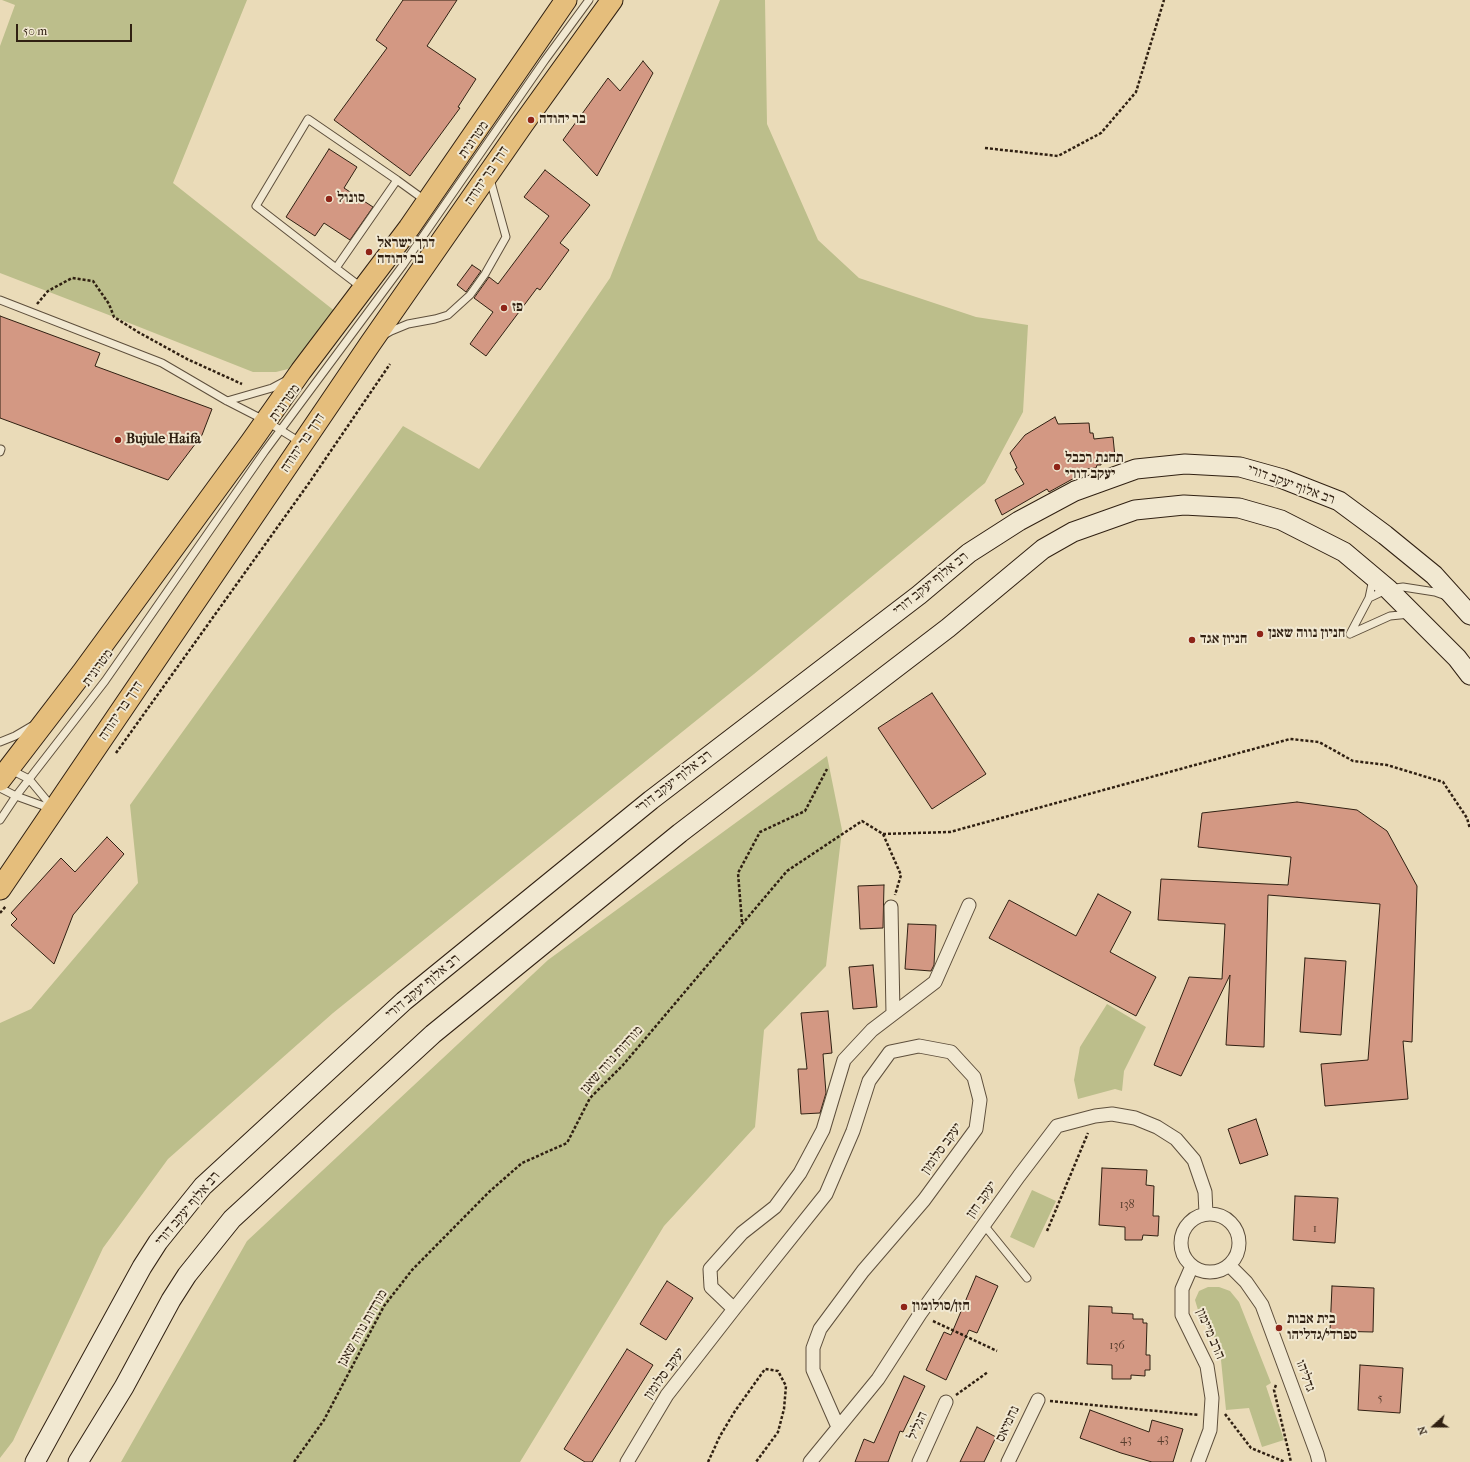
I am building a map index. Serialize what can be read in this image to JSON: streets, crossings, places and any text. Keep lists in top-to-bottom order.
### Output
{
  "streets": {
    "main road": ["דרך בר יהודה", "רב אלוף יעקב דורי"],
    "street": [
      "יעקב סלומון",
      "יעקב חזן",
      "הרב מיימון",
      "גדליהו",
      "נחמיאס",
      "הגליל"
    ],
    "lane": ["מטרונית"],
    "path": ["מורדות נווה שאנן"]
  },
  "crossings": [
    ["יעקב סלומון", "יעקב חזן"],
    ["יעקב חזן", "הרב מיימון"],
    ["יעקב חזן", "גדליהו"],
    ["הרב מיימון", "גדליהו"]
  ],
  "places": [
    "בר יהודה",
    "סונול",
    "דרך ישראל בר יהודה",
    "פז",
    "Bujule Haifa",
    "תחנת רכבל יעקב דורי",
    "חניון נווה שאנן",
    "חניון אגד",
    "חזן/סולומון",
    "בית אבות ספרדי/גדליהו"
  ],
  "house_numbers": [
    "138",
    "1",
    "136",
    "5",
    "43",
    "43"
  ],
  "scale_bar": "50 m",
  "north": "left"
}
